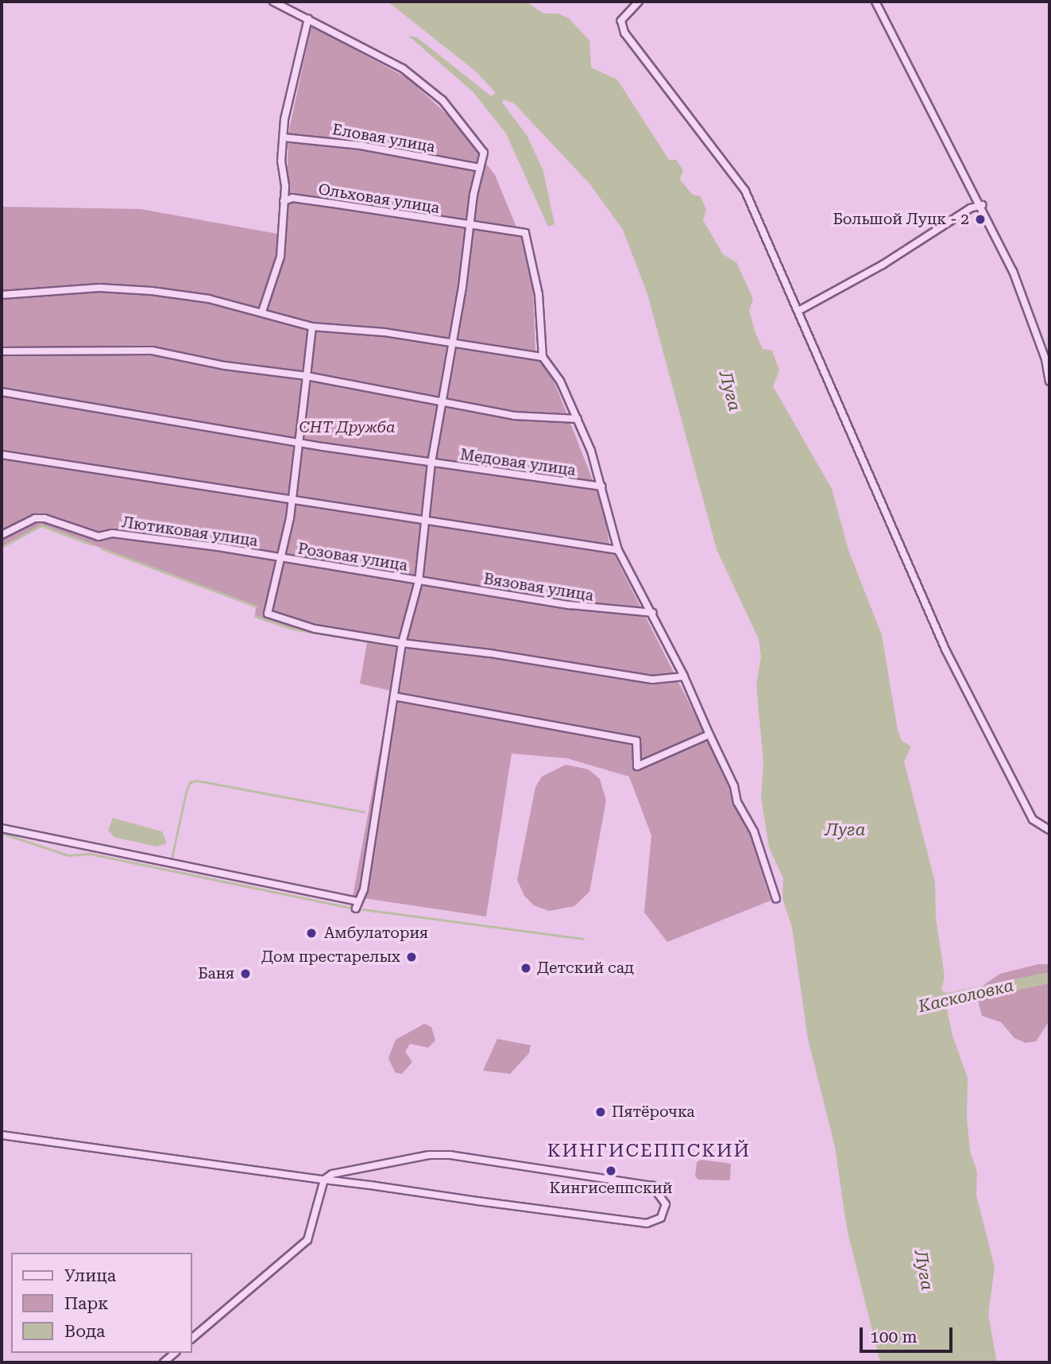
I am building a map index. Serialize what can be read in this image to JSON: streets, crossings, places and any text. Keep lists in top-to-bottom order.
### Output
{
  "streets": {
    "street": [
      "Еловая улица",
      "Ольховая улица",
      "Медовая улица",
      "Лютиковая улица",
      "Розовая улица",
      "Вязовая улица"
    ]
  },
  "crossings": [
    ["Лютиковая улица", "Розовая улица"],
    ["Розовая улица", "Вязовая улица"]
  ],
  "districts": ["КИНГИСЕППСКИЙ"],
  "water": ["Луга", "Касколовка"],
  "parks": ["СНТ Дружба"],
  "places": [
    "Большой Луцк - 2",
    "Амбулатория",
    "Дом престарелых",
    "Детский сад",
    "Баня",
    "Пятёрочка",
    "Кингисеппский"
  ],
  "legend": ["Улица", "Парк", "Вода"],
  "scale_bar": "100 m"
}
